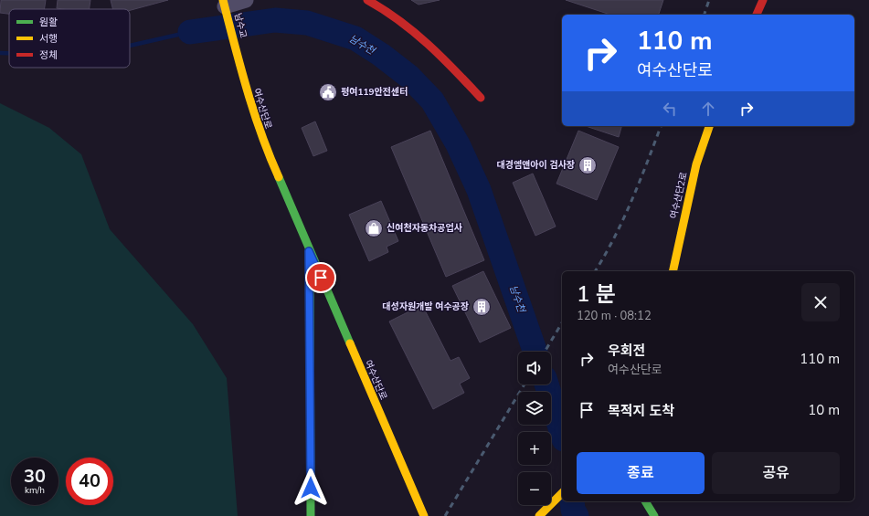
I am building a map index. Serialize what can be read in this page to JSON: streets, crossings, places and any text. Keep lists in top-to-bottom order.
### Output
{
  "streets": {
    "street": ["남수교", "여수산단로", "여수산단2로"]
  },
  "crossings": [
    ["남수교", "여수산단로"]
  ],
  "water": ["남수천"],
  "places": {
    "public building": ["평여119안전센터"],
    "building": ["대경엠앤아이 검사장", "대성자원개발 여수공장"],
    "shop": ["신여천자동차공업사"]
  },
  "legend": ["원활", "서행", "정체"],
  "page": {
    "turn": ["110 m", "여수산단로"],
    "heading": ["1 분", "120 m · 08:12"],
    "list": [
      {
        "name": "우회전",
        "note": "여수산단로",
        "value": "110 m"
      },
      {
        "name": "목적지 도착",
        "value": "10 m"
      }
    ],
    "map_buttons": ["+", "−"],
    "buttons": ["종료", "공유"],
    "speed": "30 km/h",
    "limit": "40"
  }
}
